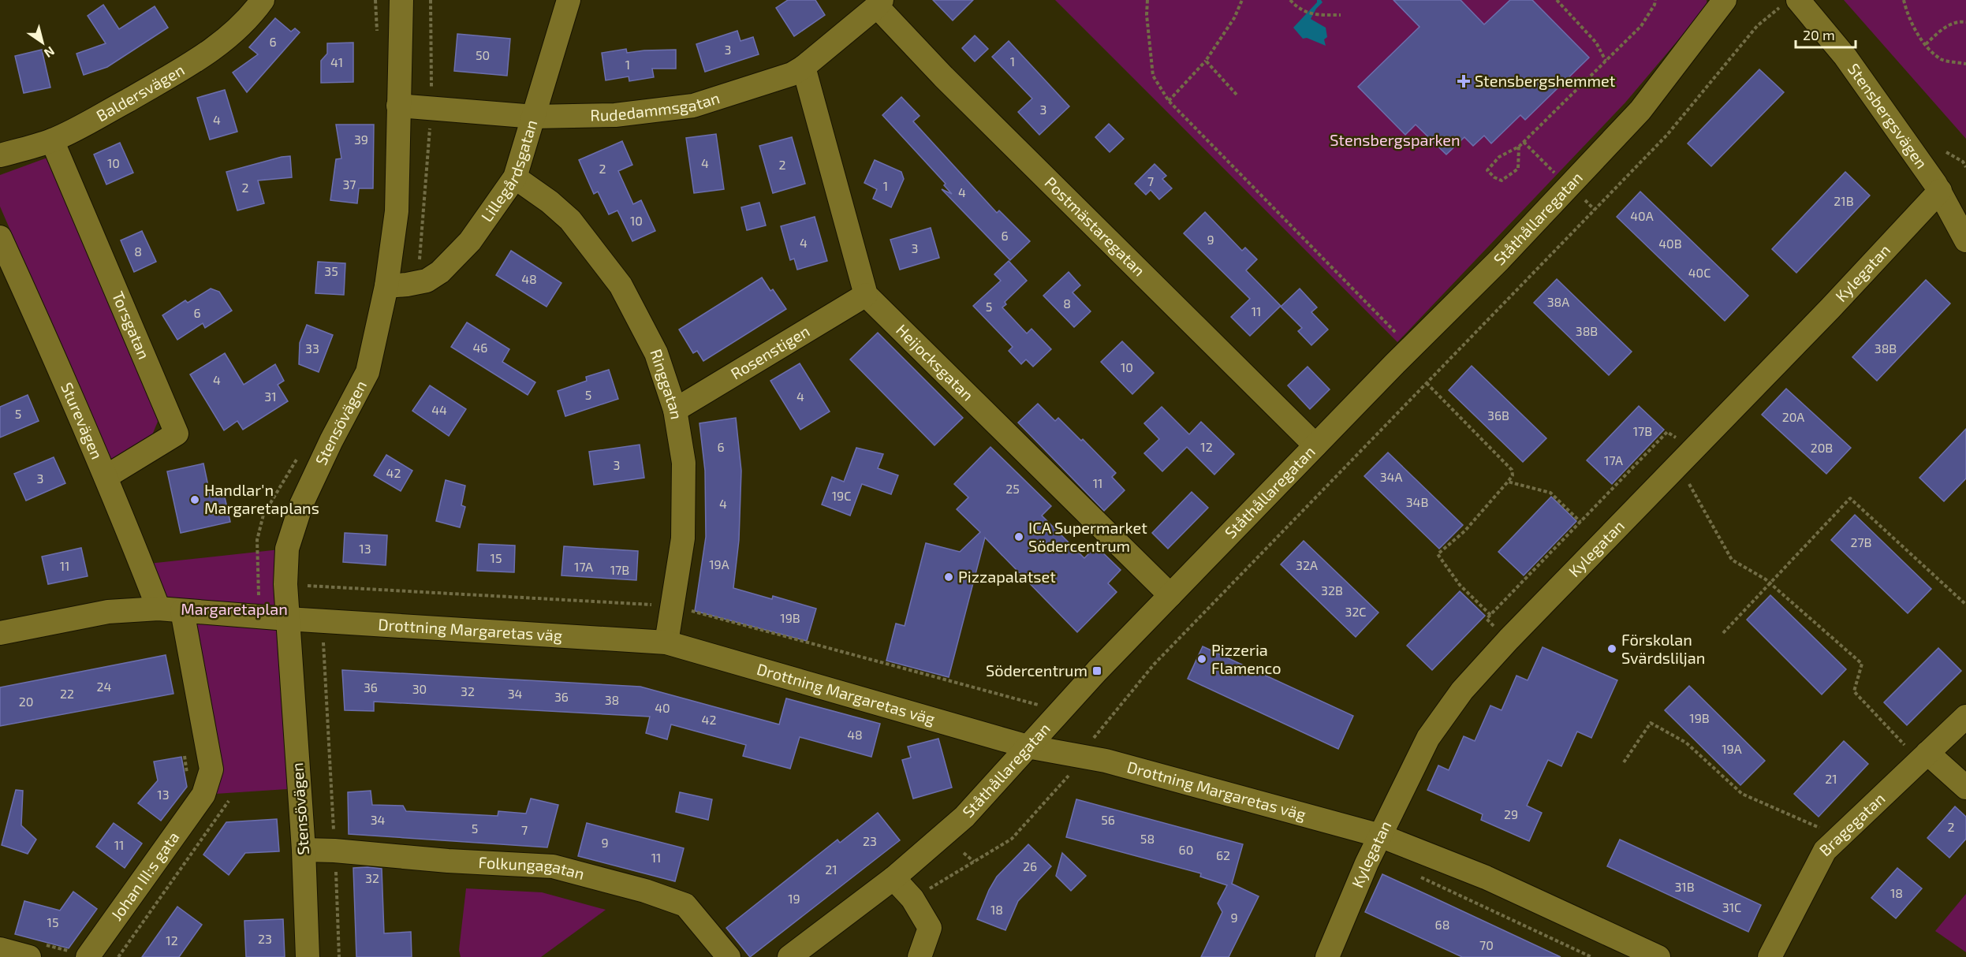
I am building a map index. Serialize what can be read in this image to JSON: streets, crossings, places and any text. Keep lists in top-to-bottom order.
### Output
{
  "streets": {
    "street": [
      "Baldersvägen",
      "Rudedammsgatan",
      "Stensbergsvägen",
      "Lillegårdsgatan",
      "Ståthållaregatan",
      "Postmästaregatan",
      "Kylegatan",
      "Torsgatan",
      "Rosenstigen",
      "Heijocksgatan",
      "Ringgatan",
      "Sturevägen",
      "Stensövägen",
      "Drottning Margaretas väg",
      "Bragegatan",
      "Folkungagatan",
      "Johan III:s gata"
    ]
  },
  "crossings": [
    ["Baldersvägen", "Torsgatan"],
    ["Rudedammsgatan", "Lillegårdsgatan"],
    ["Rudedammsgatan", "Postmästaregatan"],
    ["Rudedammsgatan", "Stensövägen"],
    ["Stensbergsvägen", "Kylegatan"],
    ["Lillegårdsgatan", "Ringgatan"],
    ["Lillegårdsgatan", "Stensövägen"],
    ["Ståthållaregatan", "Postmästaregatan"],
    ["Ståthållaregatan", "Heijocksgatan"],
    ["Ståthållaregatan", "Drottning Margaretas väg"],
    ["Kylegatan", "Drottning Margaretas väg"],
    ["Torsgatan", "Sturevägen"],
    ["Rosenstigen", "Heijocksgatan"],
    ["Rosenstigen", "Ringgatan"],
    ["Ringgatan", "Drottning Margaretas väg"],
    ["Sturevägen", "Drottning Margaretas väg"],
    ["Stensövägen", "Drottning Margaretas väg"],
    ["Stensövägen", "Folkungagatan"],
    ["Drottning Margaretas väg", "Johan III:s gata"]
  ],
  "parks": ["Stensbergsparken", "Margaretaplan"],
  "places": {
    "health": ["Stensbergshemmet"],
    "other": [
      "Handlar'n Margaretaplans",
      "ICA Supermarket Södercentrum",
      "Pizzapalatset",
      "Förskolan Svärdsliljan",
      "Pizzeria Flamenco"
    ],
    "transit": ["Södercentrum"]
  },
  "house_numbers": [
    "6",
    "3",
    "50",
    "1",
    "41",
    "1",
    "3",
    "4",
    "39",
    "10",
    "4",
    "2",
    "2",
    "7",
    "37",
    "1",
    "2",
    "4",
    "21B",
    "40A",
    "10",
    "6",
    "9",
    "4",
    "40B",
    "3",
    "8",
    "35",
    "40C",
    "48",
    "38A",
    "8",
    "5",
    "11",
    "6",
    "38B",
    "46",
    "33",
    "38B",
    "10",
    "4",
    "5",
    "31",
    "4",
    "44",
    "5",
    "36B",
    "20A",
    "17B",
    "6",
    "12",
    "20B",
    "17A",
    "3",
    "42",
    "34A",
    "3",
    "11",
    "25",
    "19C",
    "34B",
    "4",
    "27B",
    "13",
    "15",
    "19A",
    "32A",
    "11",
    "17A",
    "17B",
    "32B",
    "32C",
    "19B",
    "24",
    "36",
    "30",
    "32",
    "22",
    "34",
    "36",
    "38",
    "20",
    "40",
    "19B",
    "42",
    "48",
    "19A",
    "21",
    "13",
    "29",
    "34",
    "56",
    "2",
    "5",
    "7",
    "58",
    "23",
    "9",
    "11",
    "60",
    "62",
    "11",
    "26",
    "21",
    "32",
    "31B",
    "18",
    "19",
    "31C",
    "18",
    "9",
    "15",
    "68",
    "23",
    "12",
    "70"
  ],
  "scale_bar": "20 m",
  "north": "bottom right"
}
